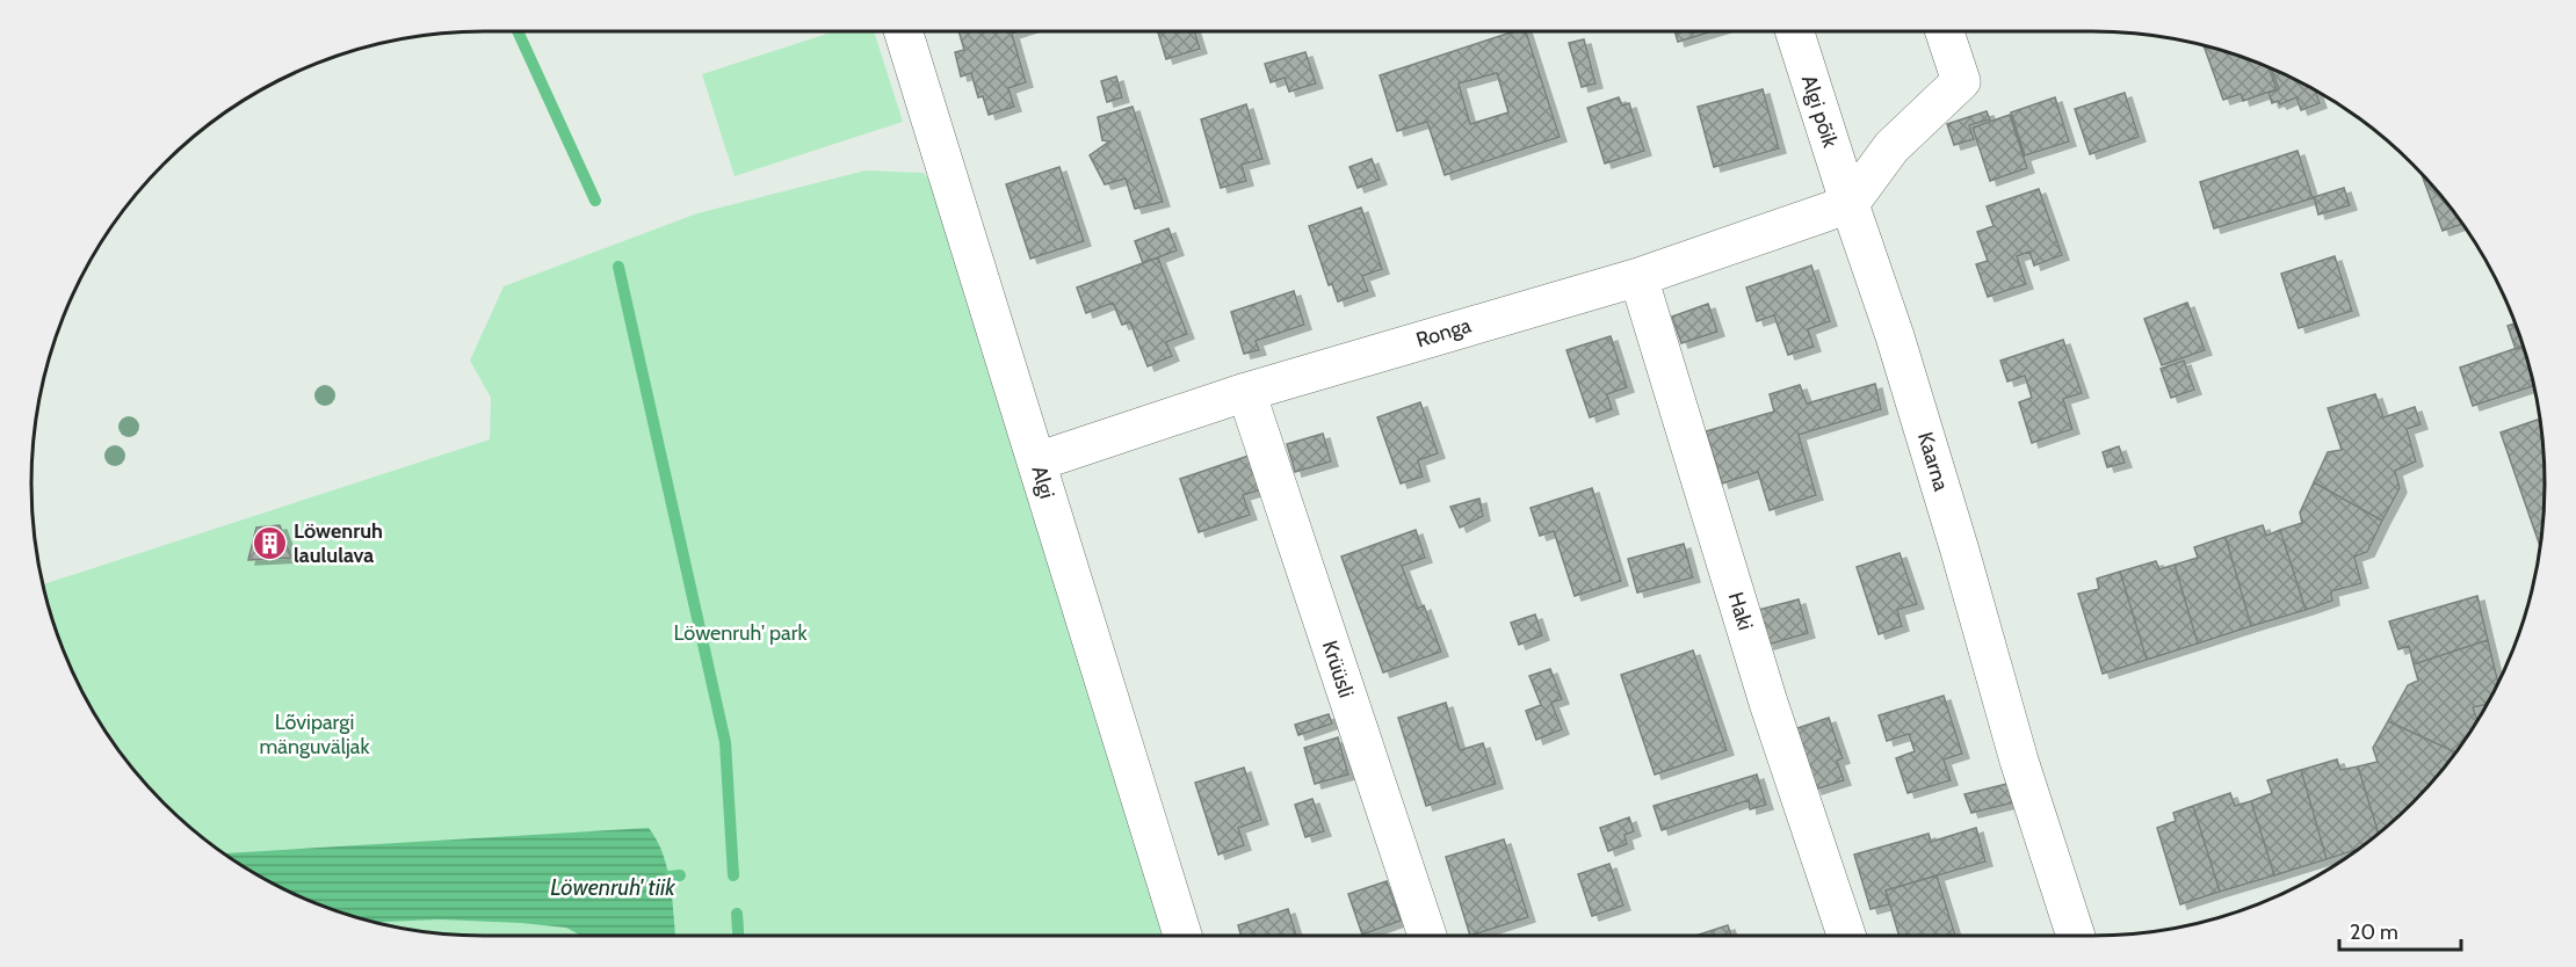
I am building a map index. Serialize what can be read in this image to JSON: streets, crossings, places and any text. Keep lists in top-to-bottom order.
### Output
{
  "streets": {
    "street": [
      "Algi põik",
      "Ronga",
      "Kaarna",
      "Algi",
      "Haki",
      "Krüüsli"
    ]
  },
  "crossings": [
    ["Algi põik", "Ronga"],
    ["Algi põik", "Kaarna"],
    ["Ronga", "Kaarna"],
    ["Ronga", "Algi"],
    ["Ronga", "Haki"],
    ["Ronga", "Krüüsli"]
  ],
  "water": ["Löwenruh' tiik"],
  "parks": ["Löwenruh' park", "Lõvipargi mänguväljak"],
  "places": {
    "building": ["Löwenruh laululava"]
  },
  "scale_bar": "20 m"
}
